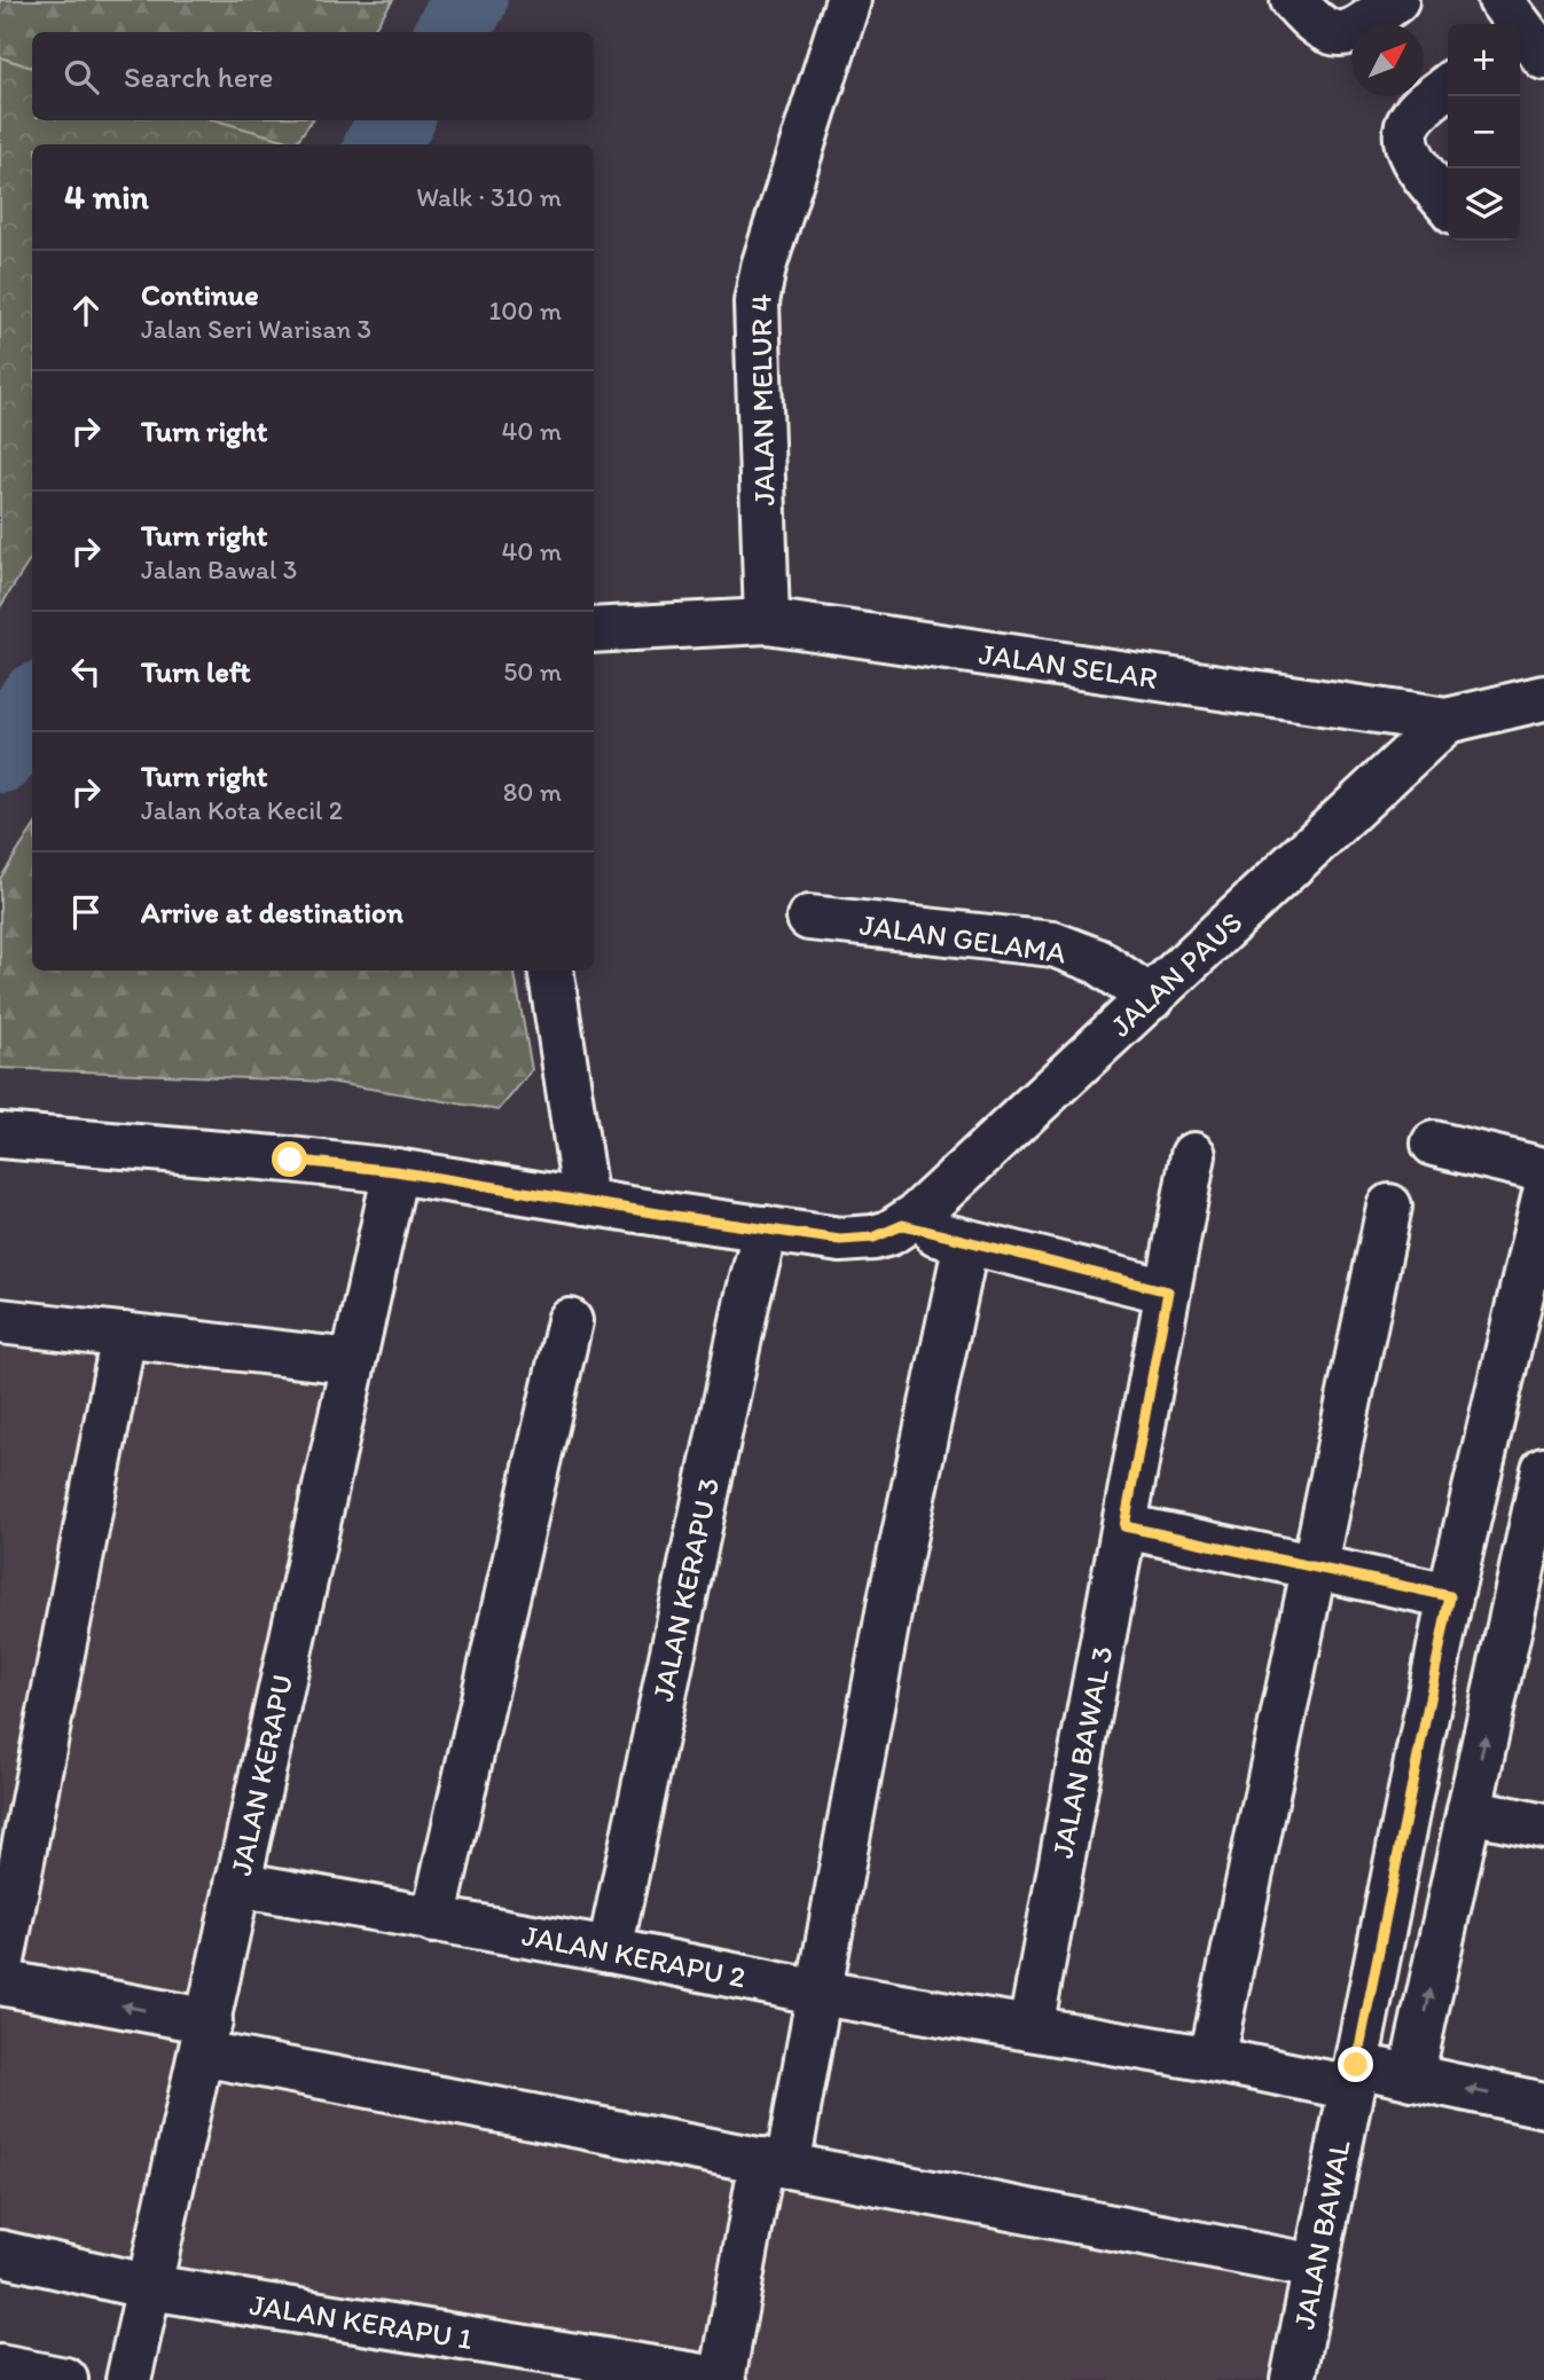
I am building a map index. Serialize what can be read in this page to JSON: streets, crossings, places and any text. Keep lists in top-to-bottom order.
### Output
{
  "streets": {
    "street": [
      "JALAN MELUR 4",
      "JALAN SELAR",
      "JALAN GELAMA",
      "JALAN PAUS",
      "JALAN KERAPU 3",
      "JALAN BAWAL 3",
      "JALAN KERAPU",
      "JALAN KERAPU 2",
      "JALAN BAWAL",
      "JALAN KERAPU 1"
    ]
  },
  "crossings": [
    ["JALAN MELUR 4", "JALAN SELAR"],
    ["JALAN SELAR", "JALAN PAUS"],
    ["JALAN GELAMA", "JALAN PAUS"],
    ["JALAN KERAPU 3", "JALAN KERAPU 2"],
    ["JALAN BAWAL 3", "JALAN KERAPU 2"],
    ["JALAN KERAPU", "JALAN KERAPU 2"],
    ["JALAN KERAPU", "JALAN KERAPU 1"]
  ],
  "north": "top right",
  "page": {
    "map_buttons": ["+", "−"],
    "search": "Search here",
    "heading": ["4 min", "Walk · 310 m"],
    "list": [
      ["Continue", "Jalan Seri Warisan 3", "100 m"],
      ["Turn right", "40 m"],
      ["Turn right", "Jalan Bawal 3", "40 m"],
      ["Turn left", "50 m"],
      ["Turn right", "Jalan Kota Kecil 2", "80 m"],
      "Arrive at destination"
    ]
  }
}
